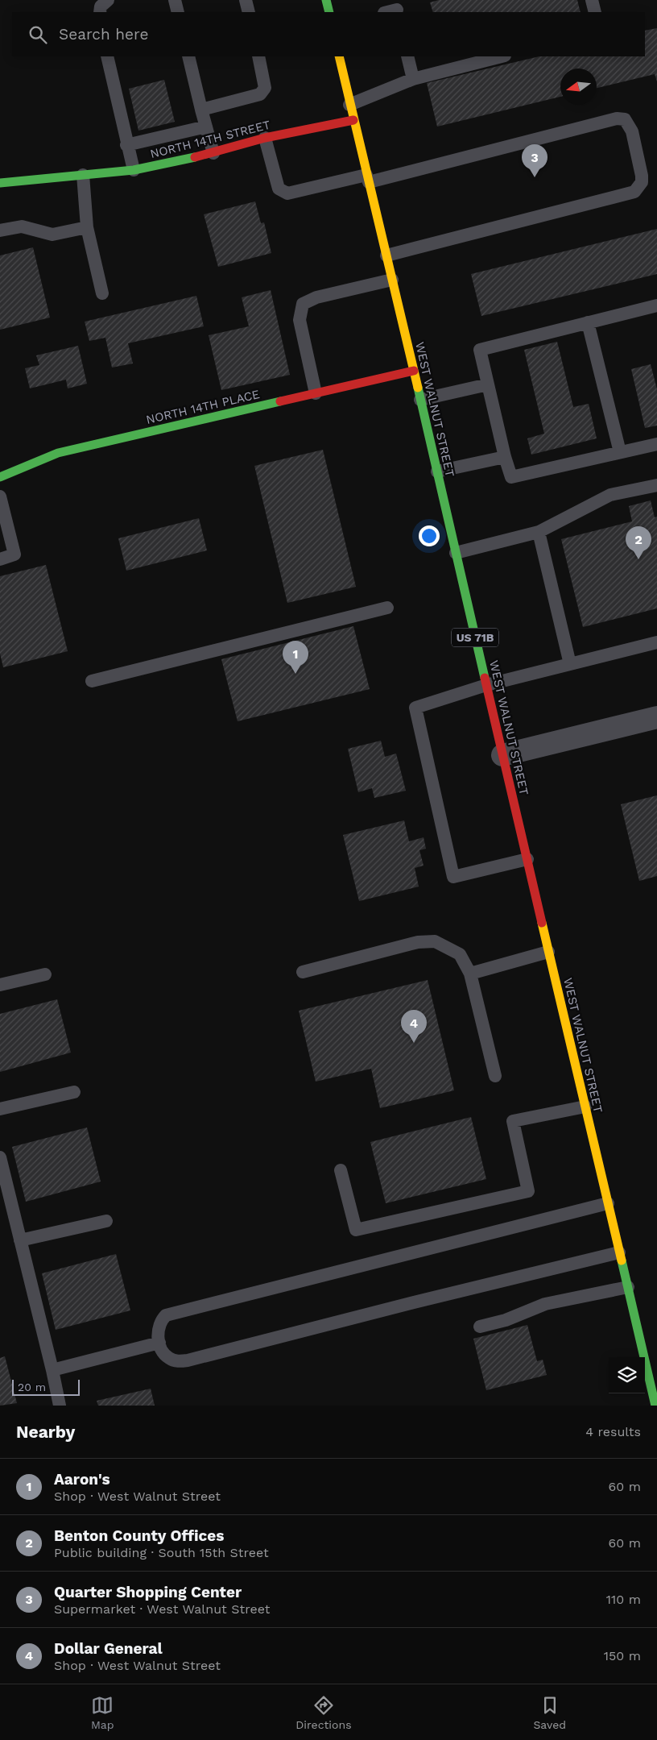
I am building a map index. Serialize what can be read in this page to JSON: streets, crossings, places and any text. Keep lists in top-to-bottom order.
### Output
{
  "streets": {
    "main road": [
      "NORTH 14TH STREET",
      "NORTH 14TH PLACE",
      "WEST WALNUT STREET",
      "US 71B"
    ]
  },
  "crossings": [
    ["NORTH 14TH STREET", "WEST WALNUT STREET"],
    ["NORTH 14TH PLACE", "WEST WALNUT STREET"]
  ],
  "scale_bar": "20 m",
  "north": "left",
  "page": {
    "search": "Search here",
    "pins": [
      "3",
      "2",
      "1",
      "4"
    ],
    "scale": "20 m",
    "heading": ["Nearby", "4 results"],
    "list": [
      {
        "mark": "1",
        "name": "Aaron's",
        "note": "Shop · West Walnut Street",
        "value": "60 m"
      },
      {
        "mark": "2",
        "name": "Benton County Offices",
        "note": "Public building · South 15th Street",
        "value": "60 m"
      },
      {
        "mark": "3",
        "name": "Quarter Shopping Center",
        "note": "Supermarket · West Walnut Street",
        "value": "110 m"
      },
      {
        "mark": "4",
        "name": "Dollar General",
        "note": "Shop · West Walnut Street",
        "value": "150 m"
      }
    ],
    "nav": ["Map", "Directions", "Saved"]
  }
}
